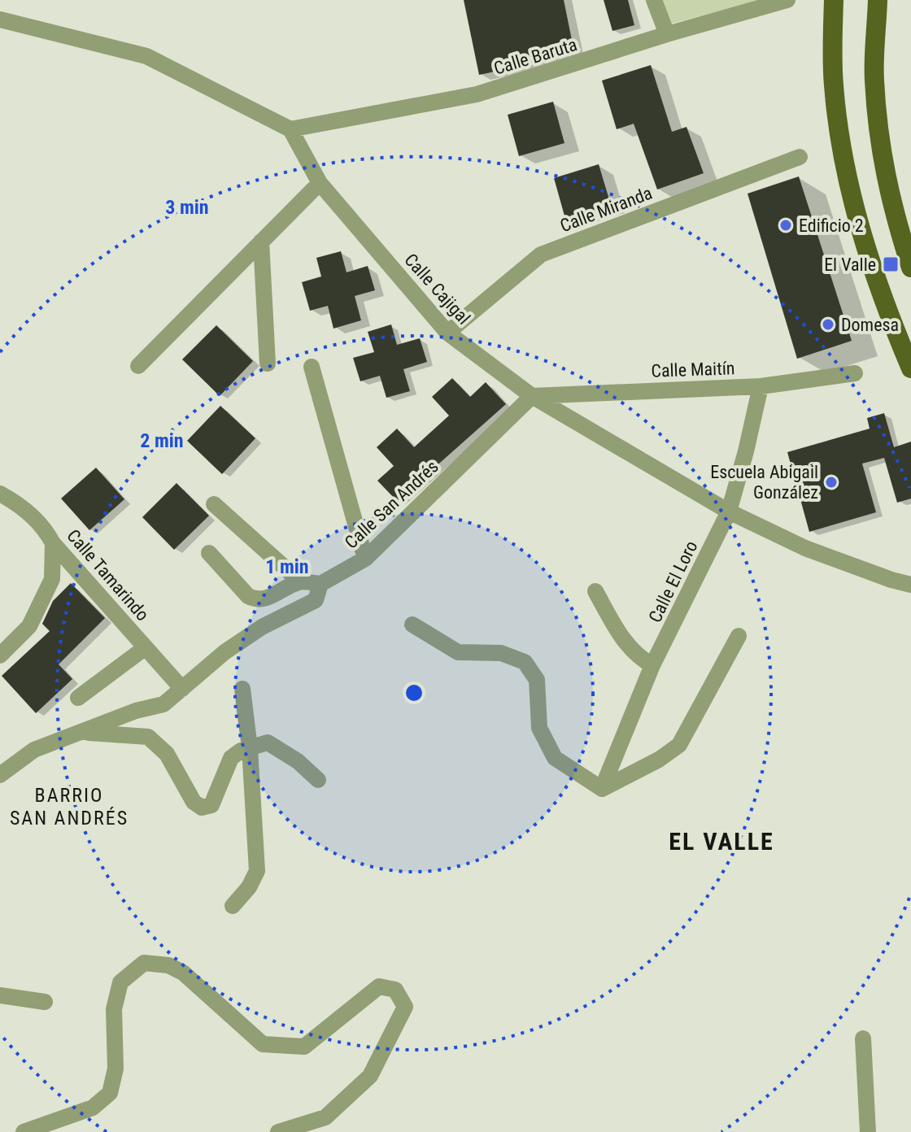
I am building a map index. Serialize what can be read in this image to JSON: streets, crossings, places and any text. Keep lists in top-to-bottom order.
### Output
{
  "streets": {
    "street": [
      "Calle Baruta",
      "Calle Miranda",
      "Calle Cajigal",
      "Calle Maitín",
      "Calle San Andrés",
      "Calle Tamarindo",
      "Calle El Loro"
    ]
  },
  "crossings": [
    ["Calle Baruta", "Calle Cajigal"],
    ["Calle Miranda", "Calle Cajigal"],
    ["Calle Cajigal", "Calle Maitín"],
    ["Calle Cajigal", "Calle San Andrés"],
    ["Calle Cajigal", "Calle El Loro"],
    ["Calle Maitín", "Calle San Andrés"],
    ["Calle Maitín", "Calle El Loro"],
    ["Calle San Andrés", "Calle Tamarindo"]
  ],
  "districts": ["BARRIO SAN ANDRÉS", "EL VALLE"],
  "places": {
    "other": ["Edificio 2", "Domesa", "Escuela Abigail González"],
    "transit": ["El Valle"]
  },
  "rings": ["3 min", "2 min", "1 min"]
}
